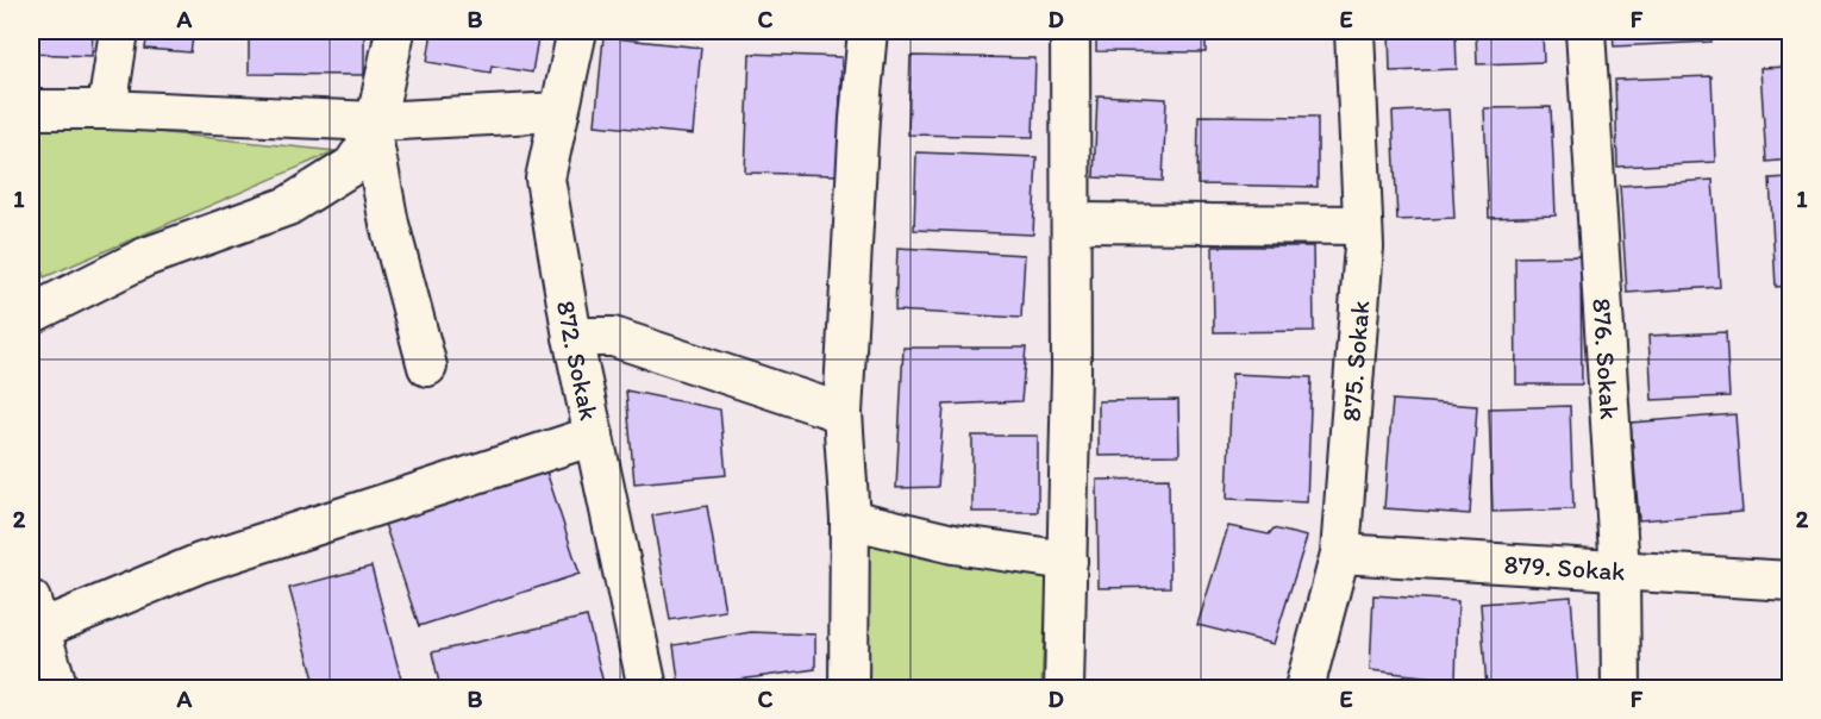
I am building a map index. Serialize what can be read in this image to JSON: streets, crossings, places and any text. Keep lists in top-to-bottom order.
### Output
{
  "streets": {
    "street": [
      "872. Sokak",
      "876. Sokak",
      "875. Sokak",
      "879. Sokak"
    ]
  },
  "crossings": [
    ["876. Sokak", "879. Sokak"],
    ["875. Sokak", "879. Sokak"]
  ],
  "grid": {
    "columns": [
      "A",
      "B",
      "C",
      "D",
      "E",
      "F"
    ],
    "rows": ["1", "2"]
  }
}
